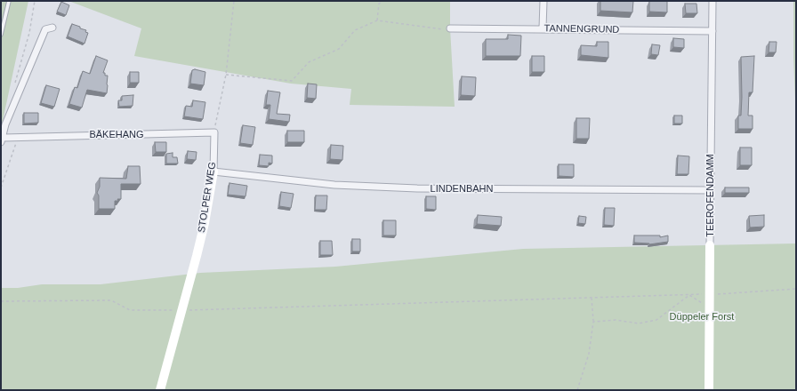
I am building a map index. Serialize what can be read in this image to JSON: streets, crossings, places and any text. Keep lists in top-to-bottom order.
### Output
{
  "streets": {
    "street": [
      "TANNENGRUND",
      "BÄKEHANG",
      "LINDENBAHN",
      "TEEROFENDAMM",
      "STOLPER WEG"
    ]
  },
  "crossings": [
    ["TANNENGRUND", "TEEROFENDAMM"],
    ["BÄKEHANG", "STOLPER WEG"],
    ["LINDENBAHN", "TEEROFENDAMM"],
    ["LINDENBAHN", "STOLPER WEG"]
  ],
  "parks": ["Düppeler Forst"]
}
